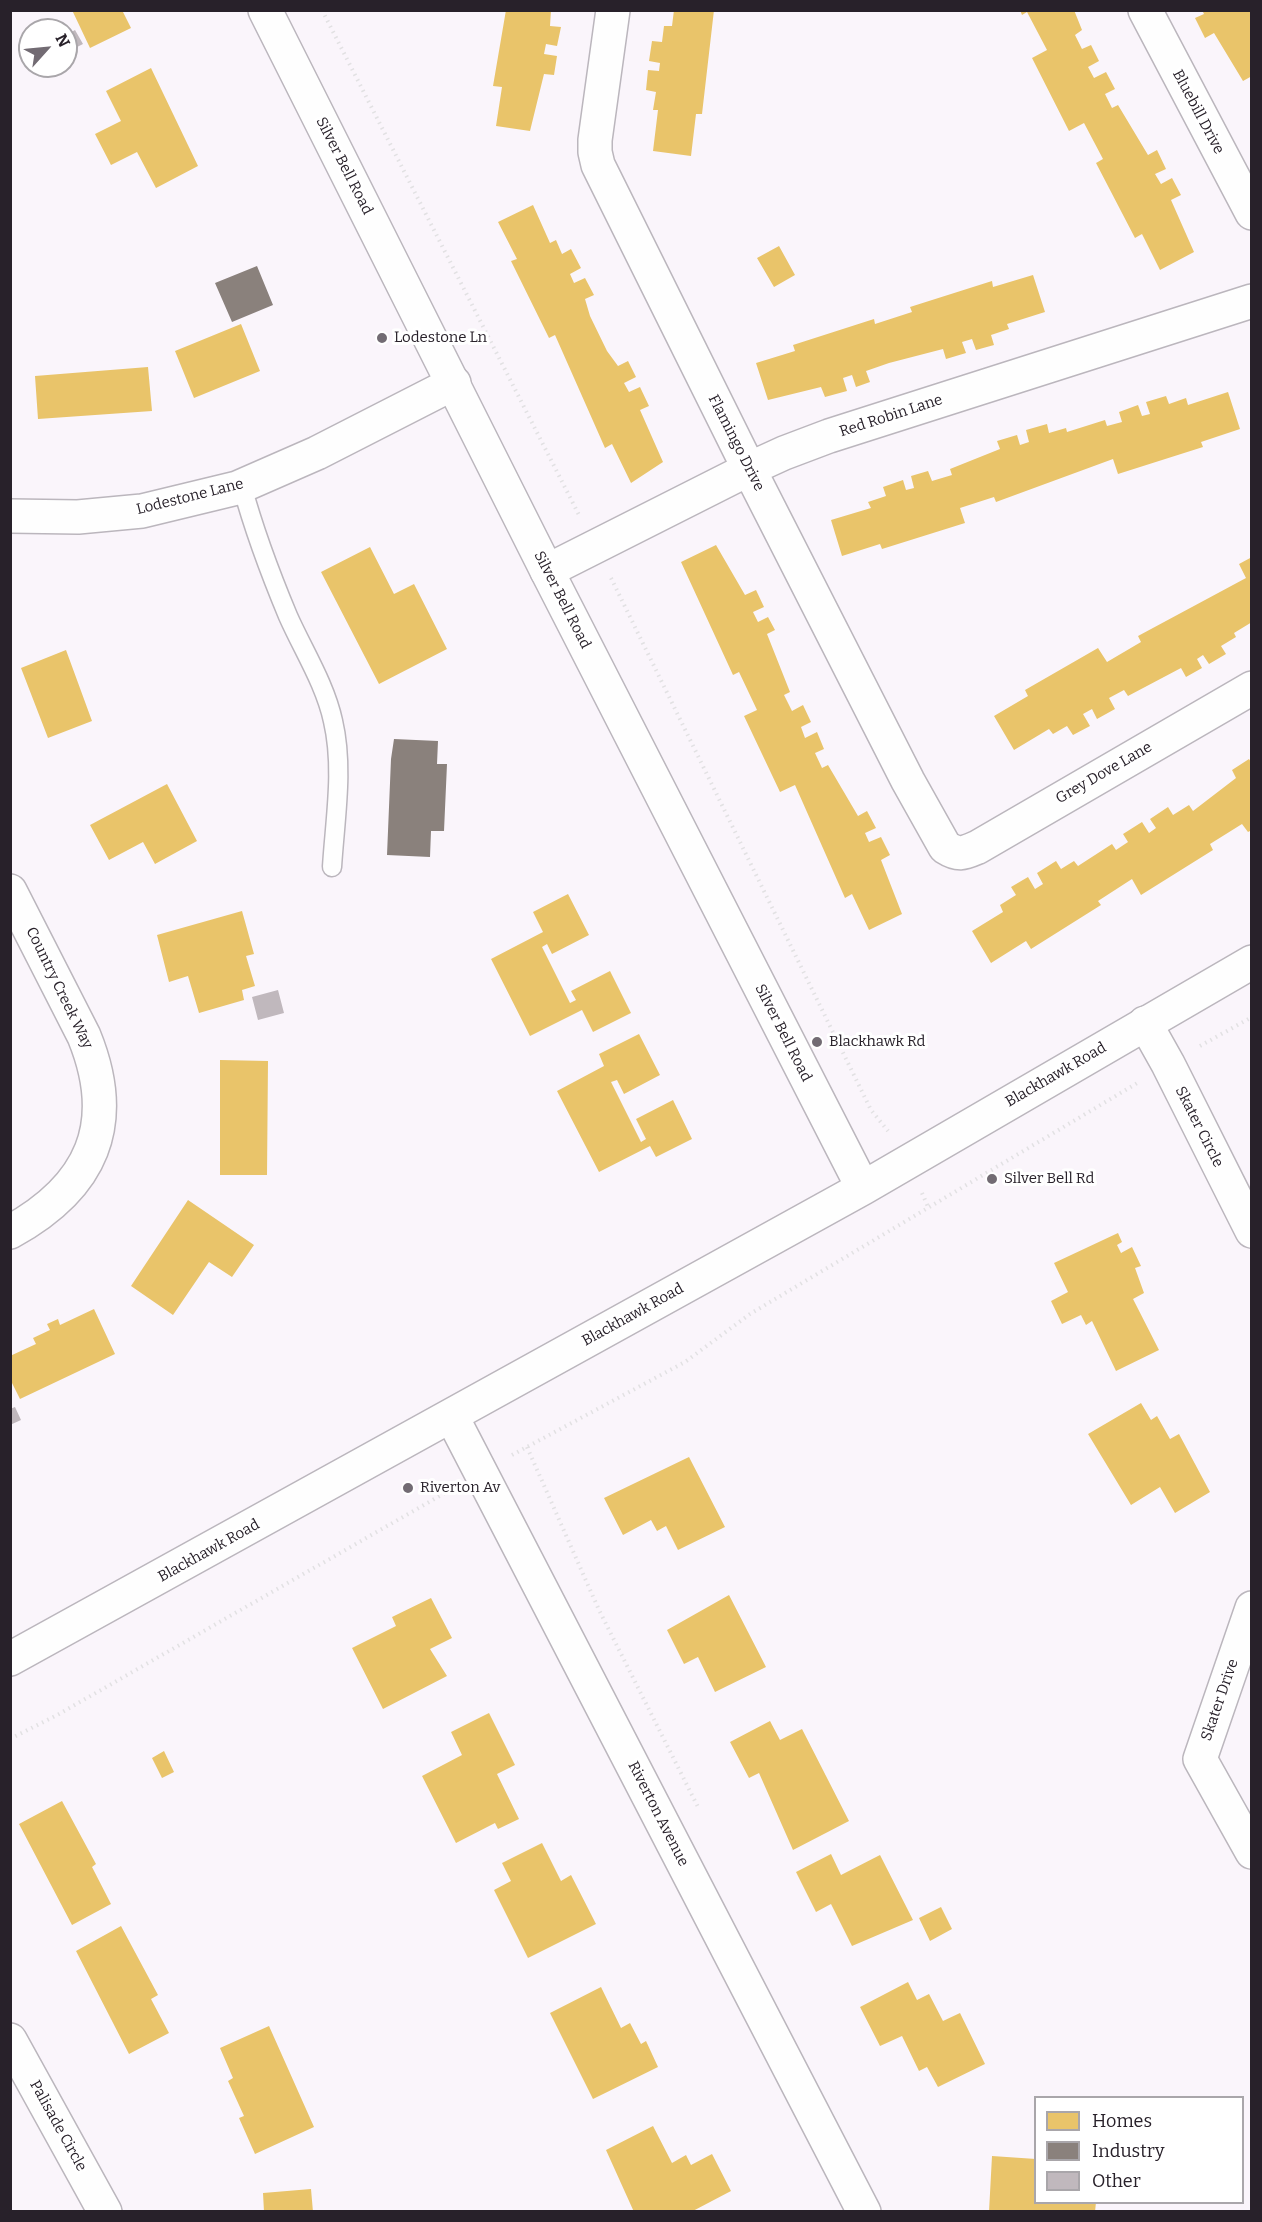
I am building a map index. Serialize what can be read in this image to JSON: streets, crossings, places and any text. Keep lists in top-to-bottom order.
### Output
{
  "streets": {
    "street": [
      "Bluebill Drive",
      "Silver Bell Road",
      "Red Robin Lane",
      "Flamingo Drive",
      "Lodestone Lane",
      "Grey Dove Lane",
      "Country Creek Way",
      "Blackhawk Road",
      "Skater Circle",
      "Skater Drive",
      "Riverton Avenue",
      "Palisade Circle"
    ]
  },
  "crossings": [
    ["Silver Bell Road", "Red Robin Lane"],
    ["Silver Bell Road", "Lodestone Lane"],
    ["Silver Bell Road", "Blackhawk Road"],
    ["Red Robin Lane", "Flamingo Drive"],
    ["Flamingo Drive", "Grey Dove Lane"],
    ["Blackhawk Road", "Skater Circle"],
    ["Blackhawk Road", "Riverton Avenue"]
  ],
  "places": [
    "Lodestone Ln",
    "Blackhawk Rd",
    "Silver Bell Rd",
    "Riverton Av"
  ],
  "legend": ["Homes", "Industry", "Other"],
  "north": "top right"
}
